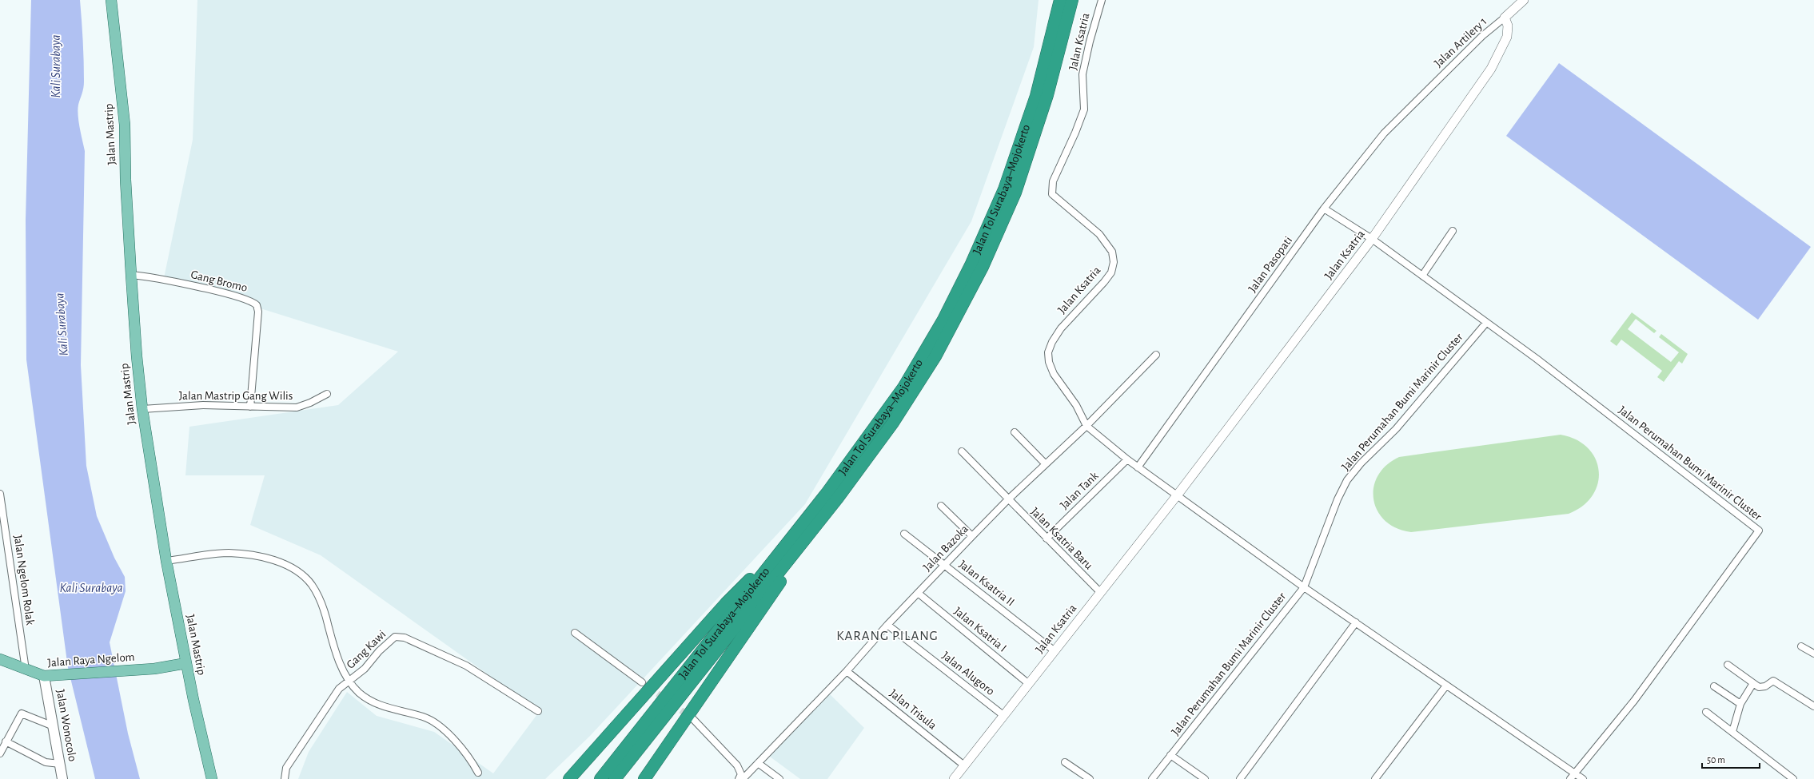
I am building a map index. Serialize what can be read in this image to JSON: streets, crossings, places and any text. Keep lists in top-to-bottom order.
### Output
{
  "streets": {
    "highway": ["Jalan Tol Surabaya–Mojokerto"],
    "main road": ["Jalan Mastrip", "Jalan Raya Ngelom", "Jalan Wonocolo"],
    "street": [
      "Jalan Ksatria",
      "Jalan Artilery 1",
      "Jalan Pasopati",
      "Gang Bromo",
      "Jalan Mastrip Gang Wilis",
      "Jalan Perumahan Bumi Marinir Cluster",
      "Jalan Tank",
      "Jalan Ksatria Baru",
      "Jalan Bazoka",
      "Jalan Ngelom Rolak",
      "Jalan Ksatria II",
      "Jalan Ksatria I",
      "Gang Kawi",
      "Jalan Alugoro",
      "Jalan Trisula"
    ]
  },
  "crossings": [
    ["Jalan Ksatria", "Jalan Artilery 1"],
    ["Jalan Ksatria", "Jalan Pasopati"],
    ["Jalan Ksatria", "Jalan Perumahan Bumi Marinir Cluster"],
    ["Jalan Ksatria", "Jalan Tank"],
    ["Jalan Ksatria", "Jalan Ksatria Baru"],
    ["Jalan Ksatria", "Jalan Bazoka"],
    ["Jalan Ksatria", "Jalan Ksatria II"],
    ["Jalan Ksatria", "Jalan Ksatria I"],
    ["Jalan Ksatria", "Jalan Alugoro"],
    ["Jalan Ksatria", "Jalan Trisula"],
    ["Jalan Artilery 1", "Jalan Pasopati"],
    ["Jalan Mastrip", "Gang Bromo"],
    ["Jalan Mastrip", "Jalan Mastrip Gang Wilis"],
    ["Jalan Mastrip", "Jalan Raya Ngelom"],
    ["Jalan Pasopati", "Jalan Perumahan Bumi Marinir Cluster"],
    ["Gang Bromo", "Jalan Mastrip Gang Wilis"],
    ["Jalan Tank", "Jalan Ksatria Baru"],
    ["Jalan Ksatria Baru", "Jalan Bazoka"],
    ["Jalan Bazoka", "Jalan Ksatria II"],
    ["Jalan Bazoka", "Jalan Ksatria I"],
    ["Jalan Bazoka", "Jalan Alugoro"],
    ["Jalan Bazoka", "Jalan Trisula"],
    ["Jalan Ngelom Rolak", "Jalan Raya Ngelom"],
    ["Jalan Raya Ngelom", "Jalan Wonocolo"]
  ],
  "districts": ["KARANG PILANG"],
  "water": ["Kali Surabaya"],
  "scale_bar": "50 m"
}
